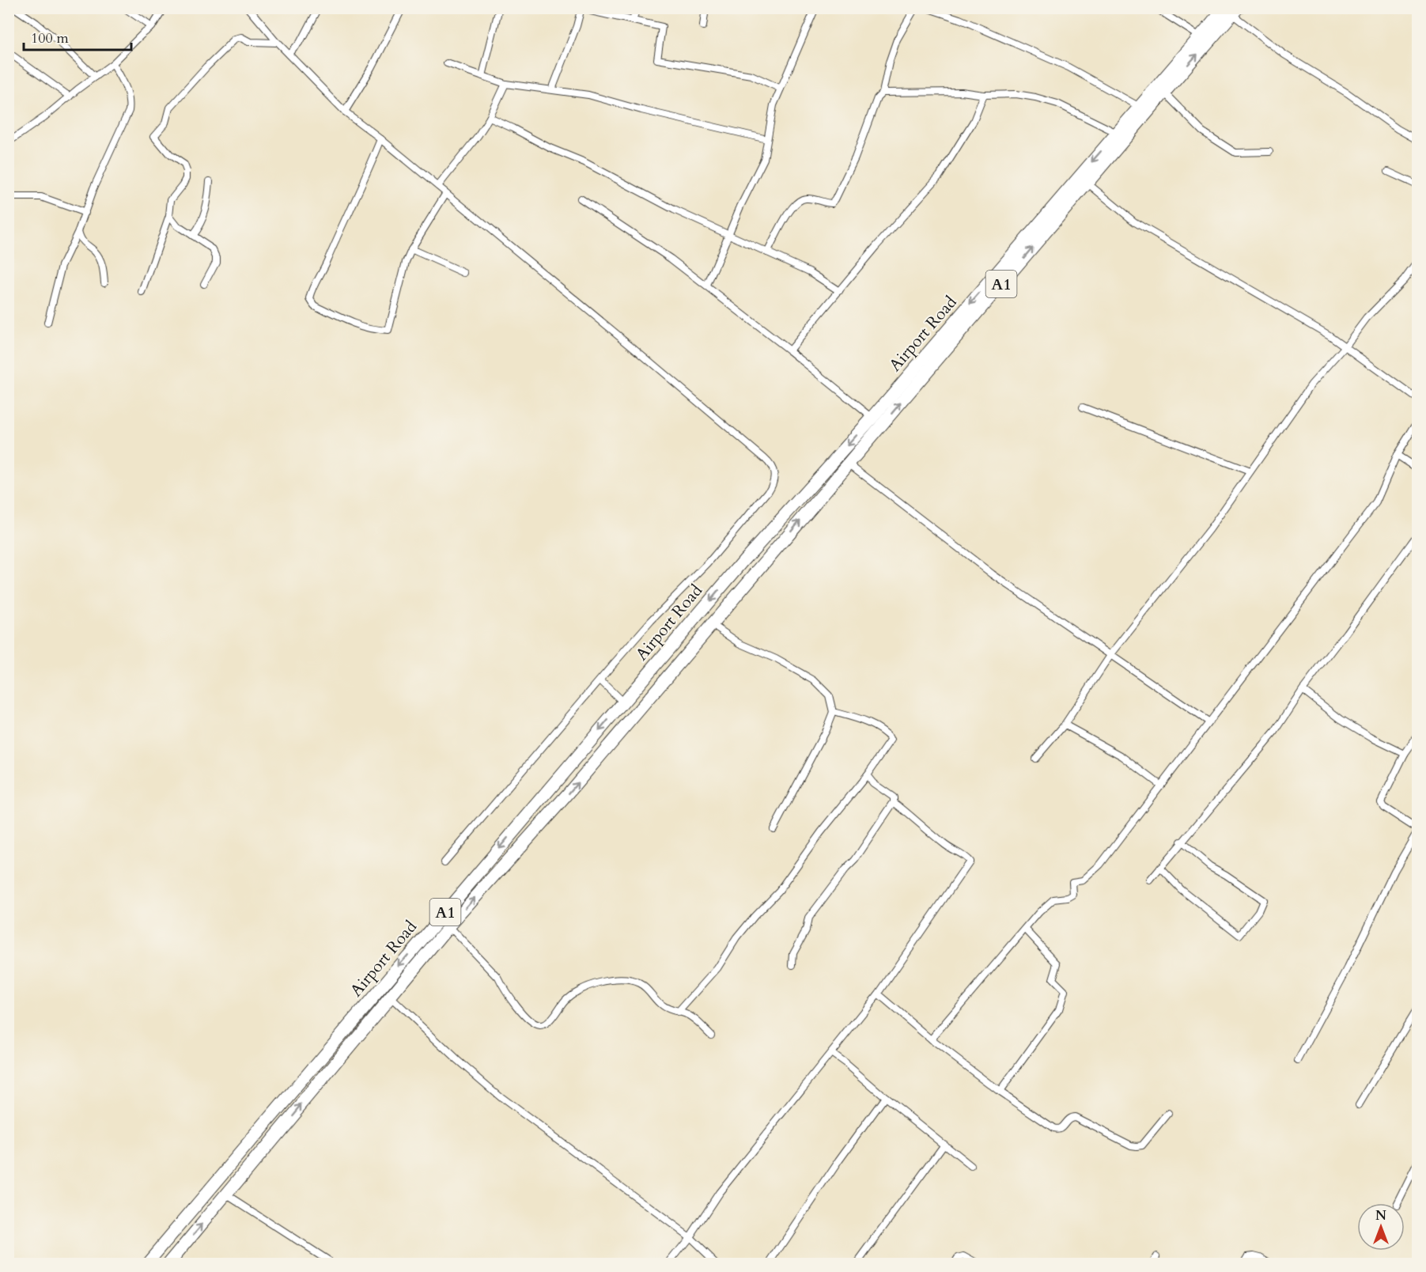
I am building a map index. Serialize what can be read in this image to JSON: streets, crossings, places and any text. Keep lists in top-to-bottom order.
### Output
{
  "streets": {
    "highway": ["A1", "Airport Road"]
  },
  "scale_bar": "100 m",
  "north": "top"
}
